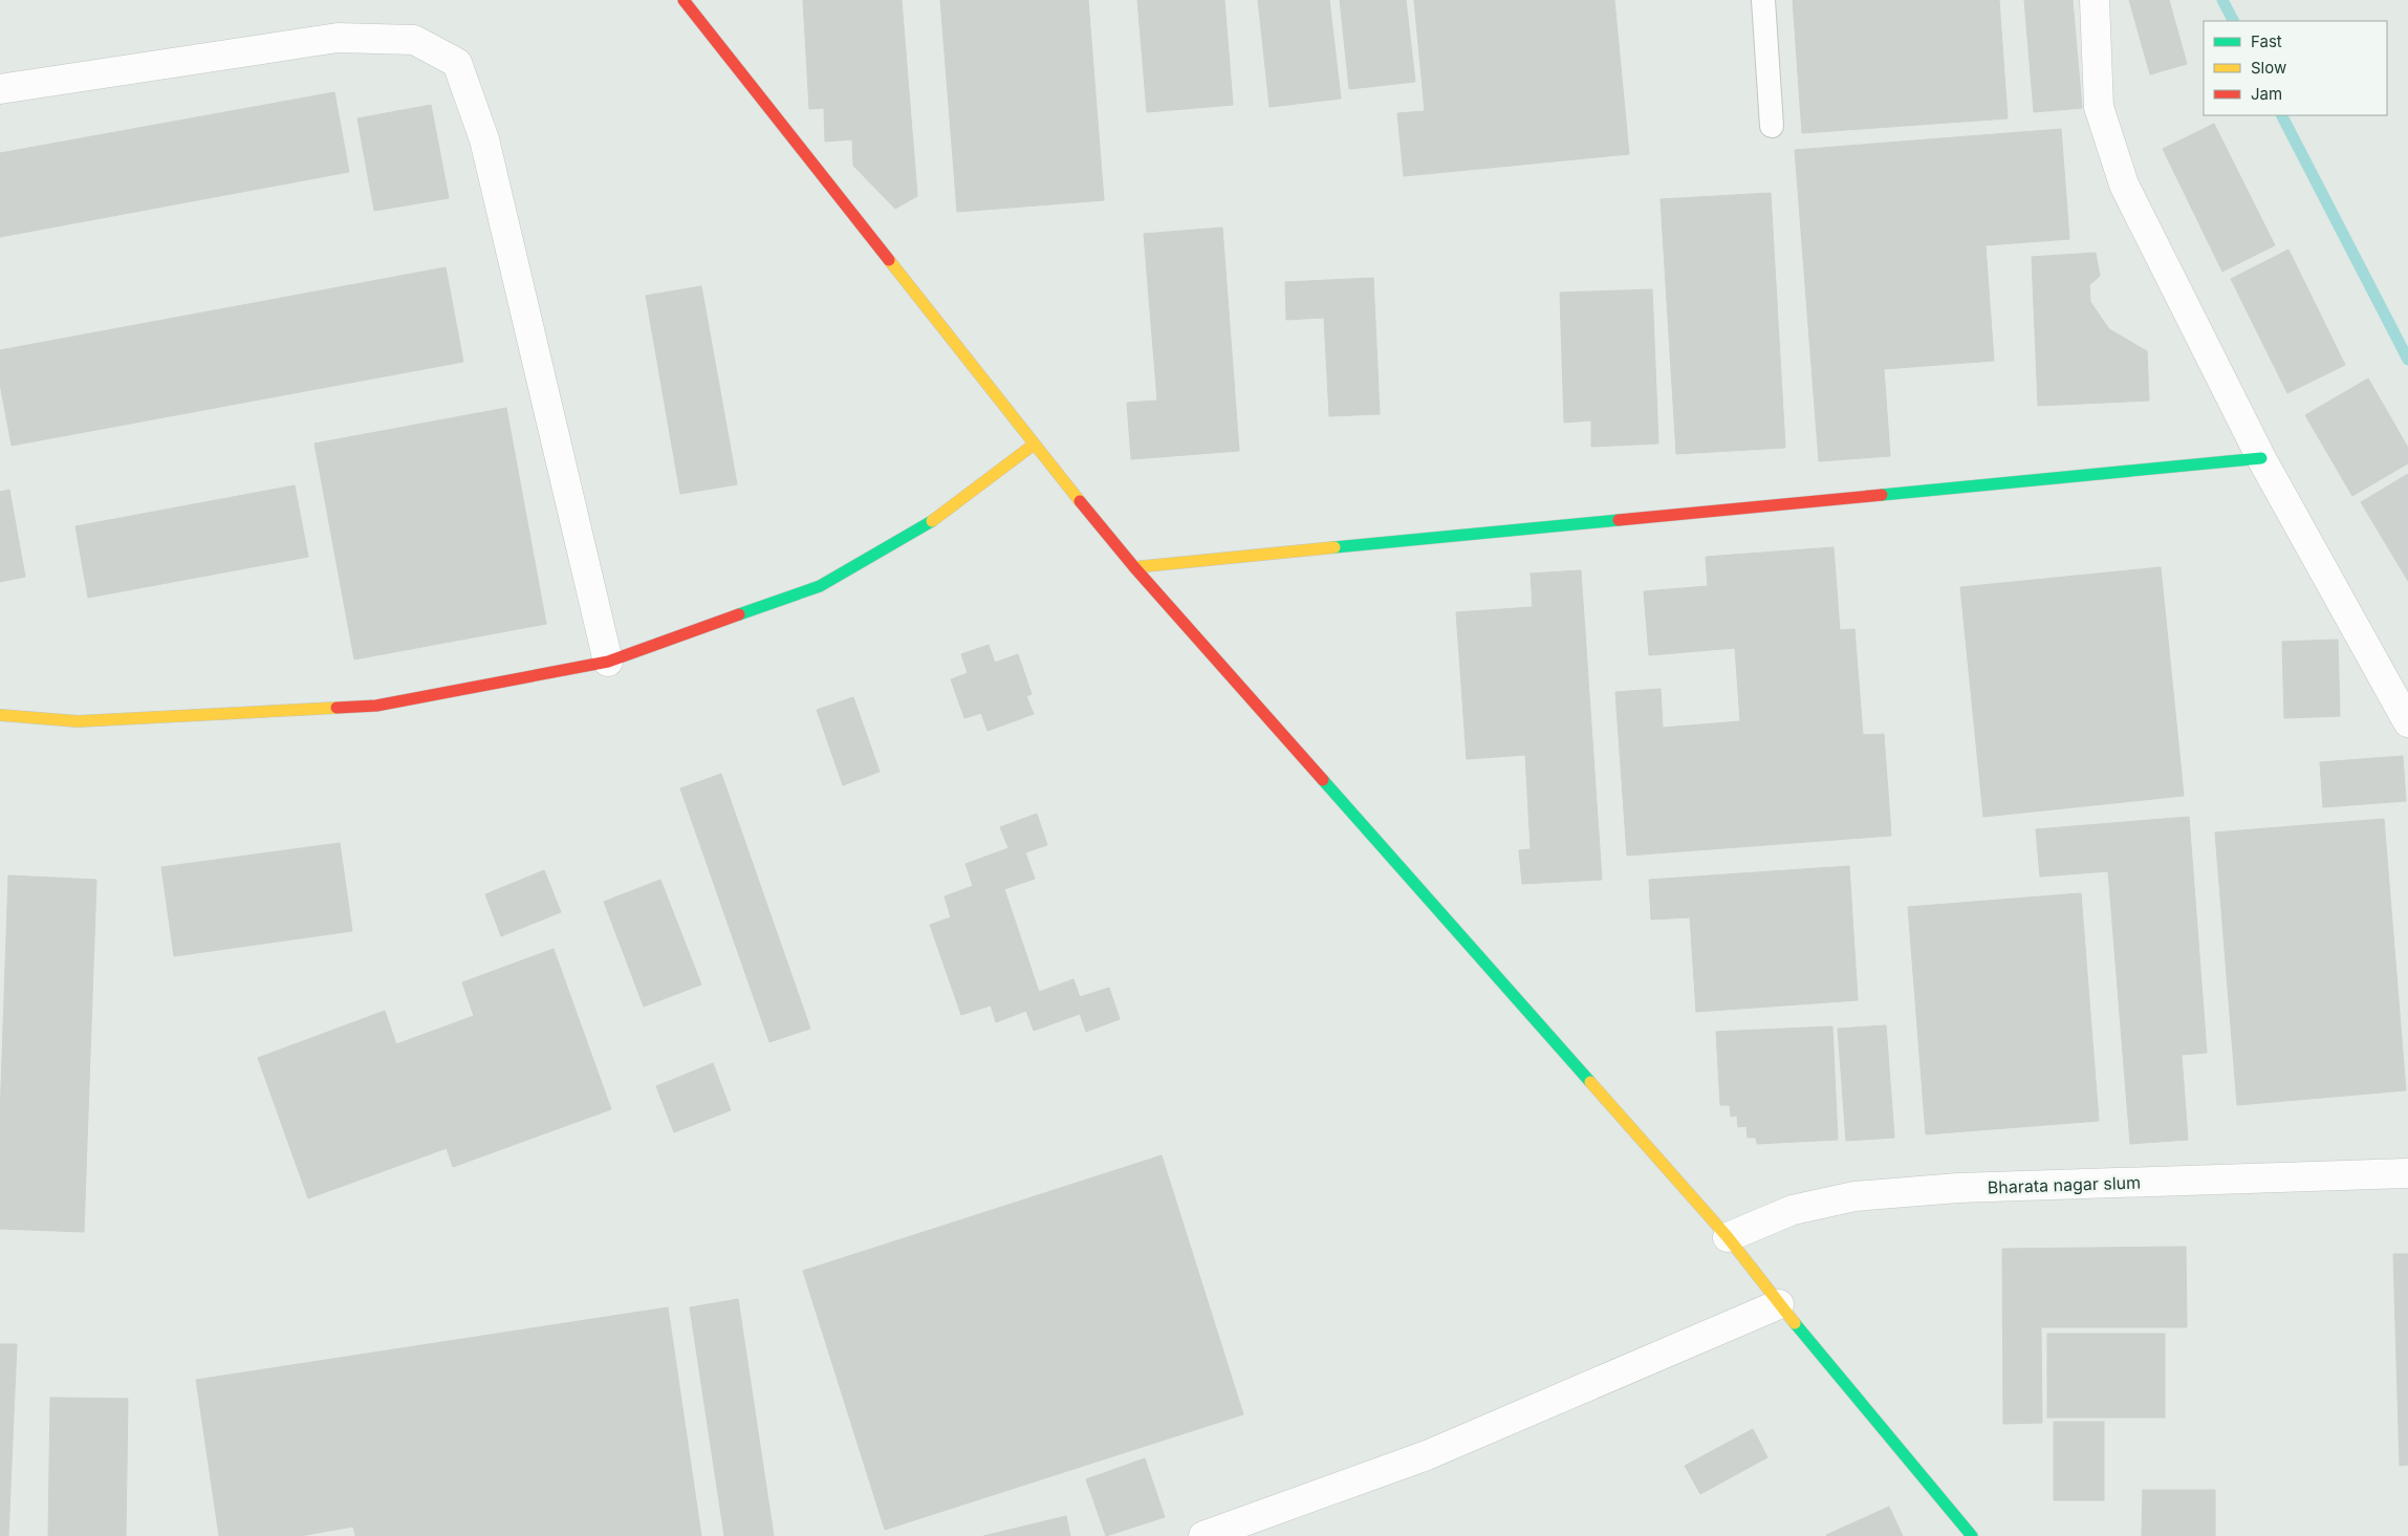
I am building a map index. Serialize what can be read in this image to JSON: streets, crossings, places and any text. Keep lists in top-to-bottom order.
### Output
{
  "streets": {
    "street": ["Bharata nagar slum"]
  },
  "legend": ["Fast", "Slow", "Jam"]
}
